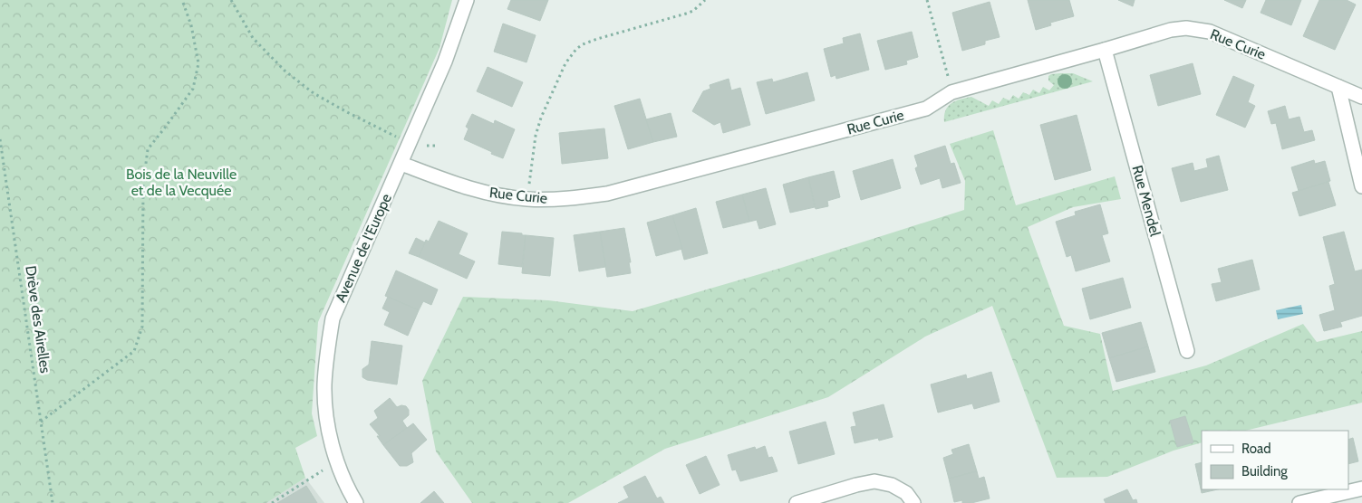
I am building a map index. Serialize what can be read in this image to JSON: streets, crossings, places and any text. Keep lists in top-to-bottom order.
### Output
{
  "streets": {
    "street": ["Rue Curie", "Rue Mendel", "Avenue de l'Europe"],
    "path": ["Drève des Airelles"]
  },
  "crossings": [
    ["Rue Curie", "Rue Mendel"],
    ["Rue Curie", "Avenue de l'Europe"]
  ],
  "parks": ["Bois de la Neuville et de la Vecquée"],
  "legend": ["Road", "Building"]
}
